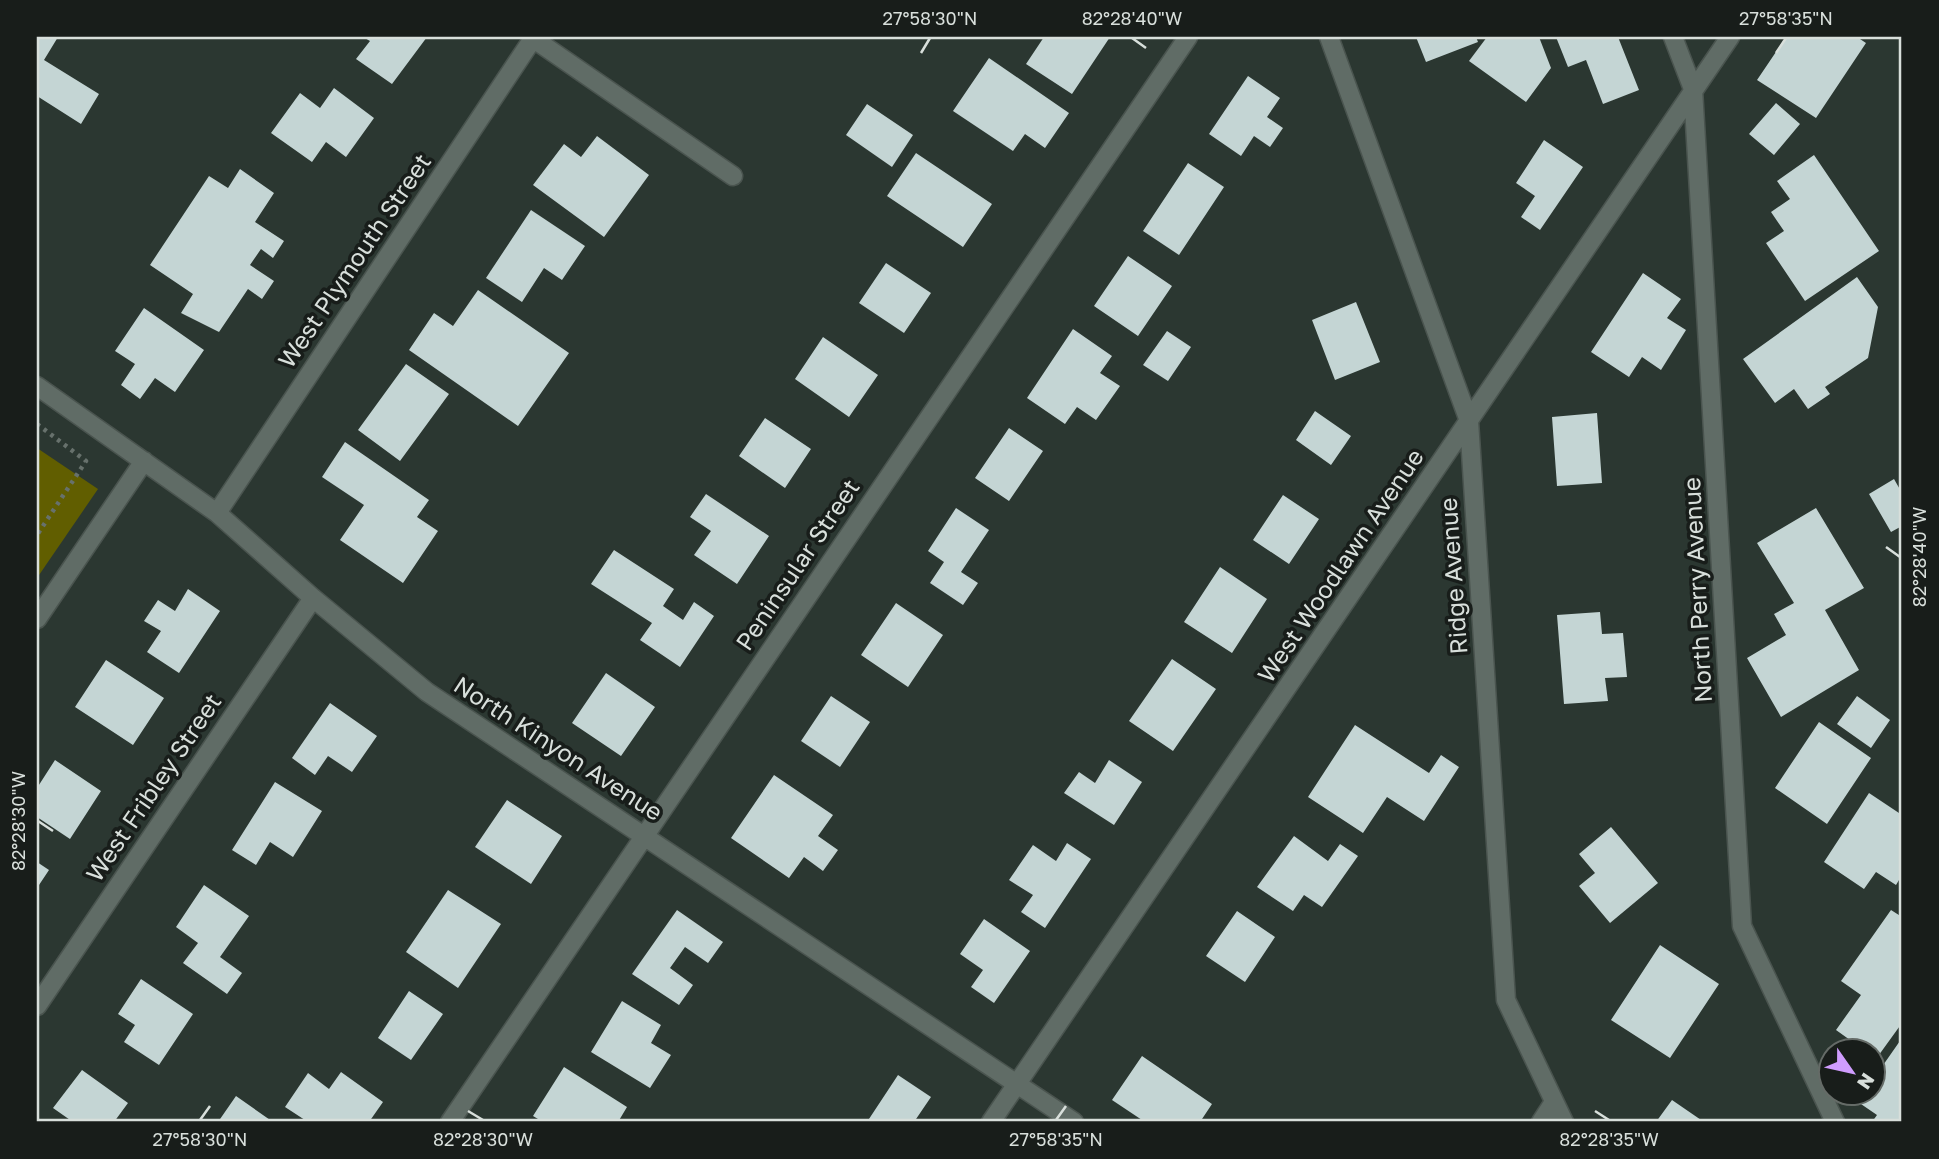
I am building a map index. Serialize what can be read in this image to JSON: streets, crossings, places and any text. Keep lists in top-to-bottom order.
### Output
{
  "streets": {
    "street": [
      "West Plymouth Street",
      "Peninsular Street",
      "West Woodlawn Avenue",
      "Ridge Avenue",
      "North Perry Avenue",
      "North Kinyon Avenue",
      "West Fribley Street"
    ]
  },
  "crossings": [
    ["West Plymouth Street", "North Kinyon Avenue"],
    ["Peninsular Street", "North Kinyon Avenue"],
    ["West Woodlawn Avenue", "Ridge Avenue"],
    ["West Woodlawn Avenue", "North Perry Avenue"],
    ["West Woodlawn Avenue", "North Kinyon Avenue"],
    ["North Kinyon Avenue", "West Fribley Street"]
  ],
  "north": "bottom right",
  "coordinates": [
    "27°58'30\"N",
    "82°28'40\"W",
    "27°58'35\"N",
    "82°28'30\"W",
    "82°28'35\"W"
  ]
}
